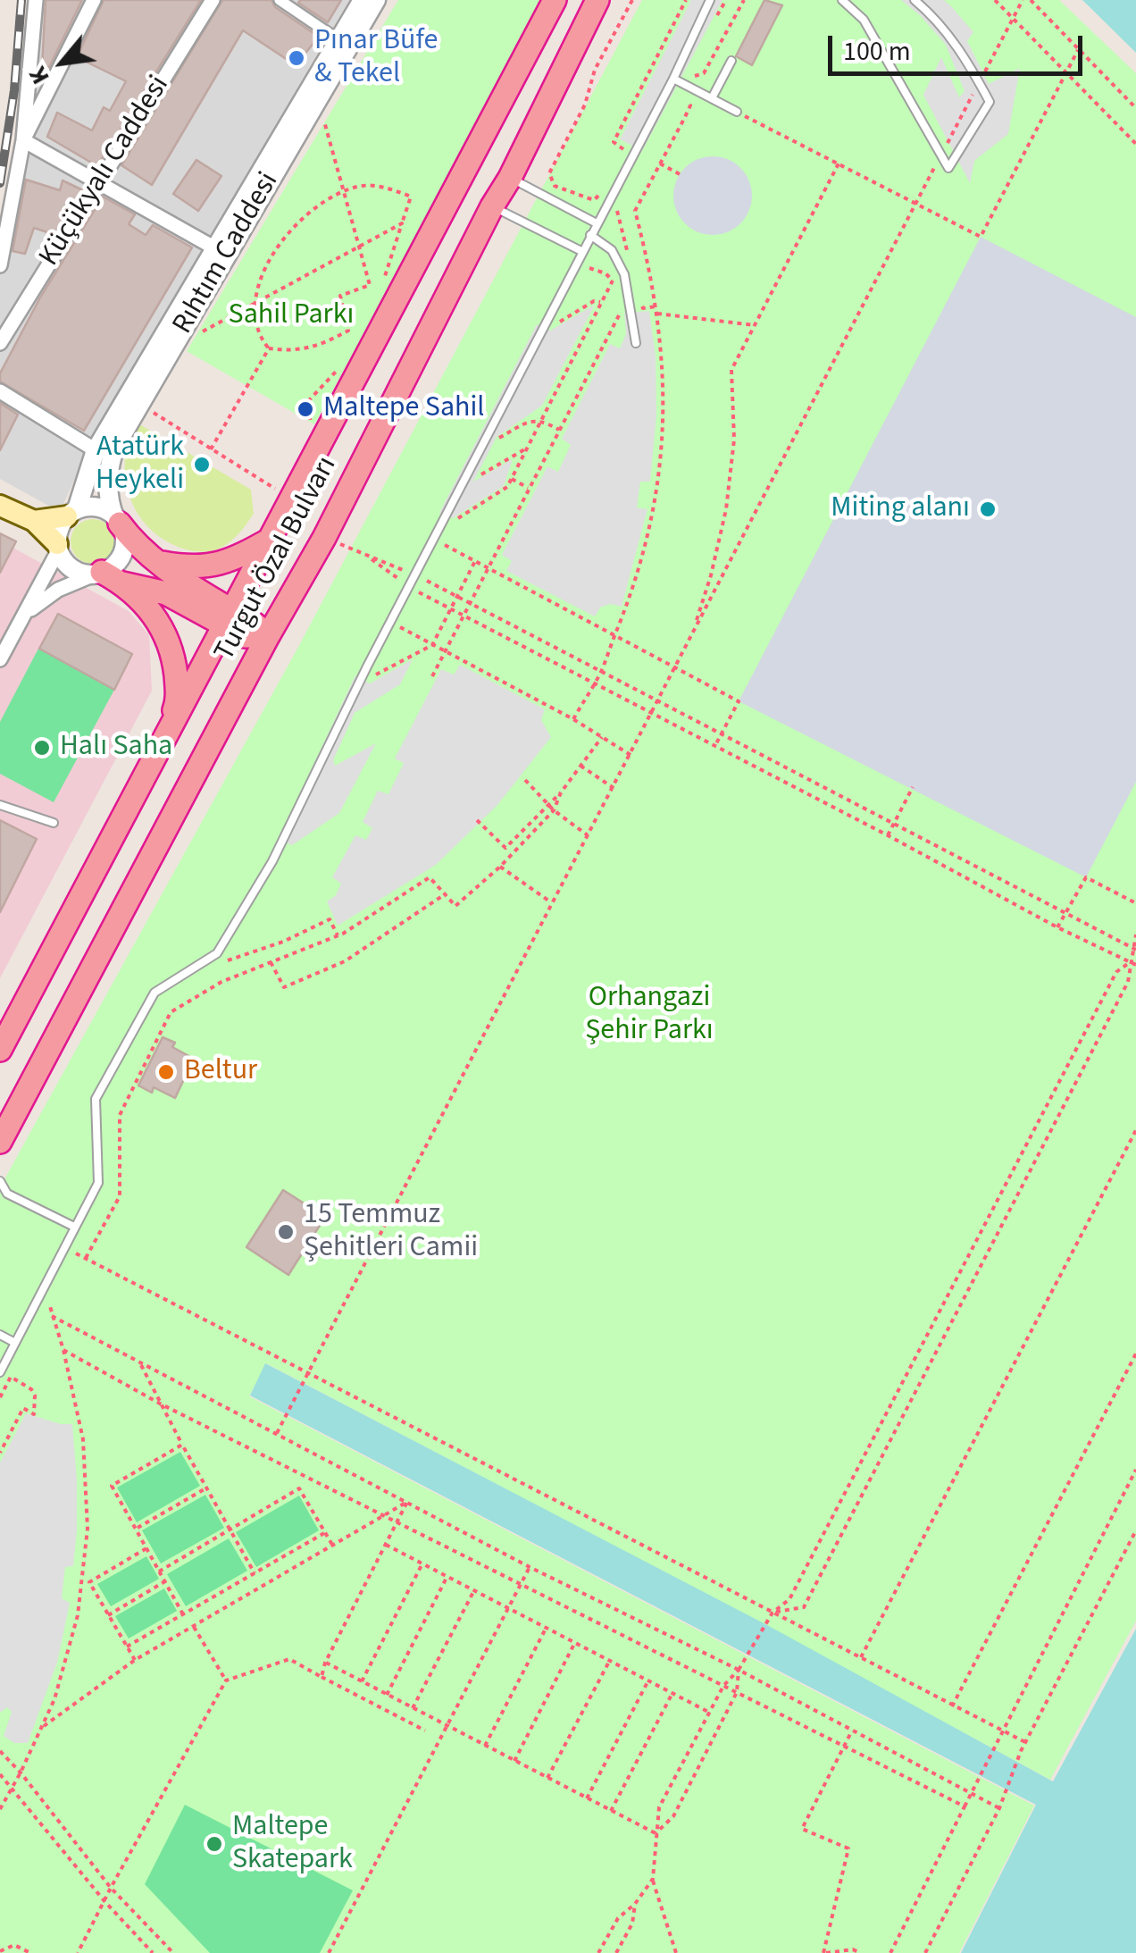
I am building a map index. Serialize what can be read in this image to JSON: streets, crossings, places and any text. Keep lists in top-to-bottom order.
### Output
{
  "streets": {
    "highway": ["Turgut Özal Bulvarı"],
    "street": ["Küçükyalı Caddesi", "Rıhtım Caddesi"]
  },
  "parks": ["Sahil Parkı", "Orhangazi Şehir Parkı"],
  "places": [
    "Pınar Büfe & Tekel",
    "Maltepe Sahil",
    "Atatürk Heykeli",
    "Miting alanı",
    "Halı Saha",
    "Beltur",
    "15 Temmuz Şehitleri Camii",
    "Maltepe Skatepark"
  ],
  "scale_bar": "100 m",
  "north": "bottom left"
}
